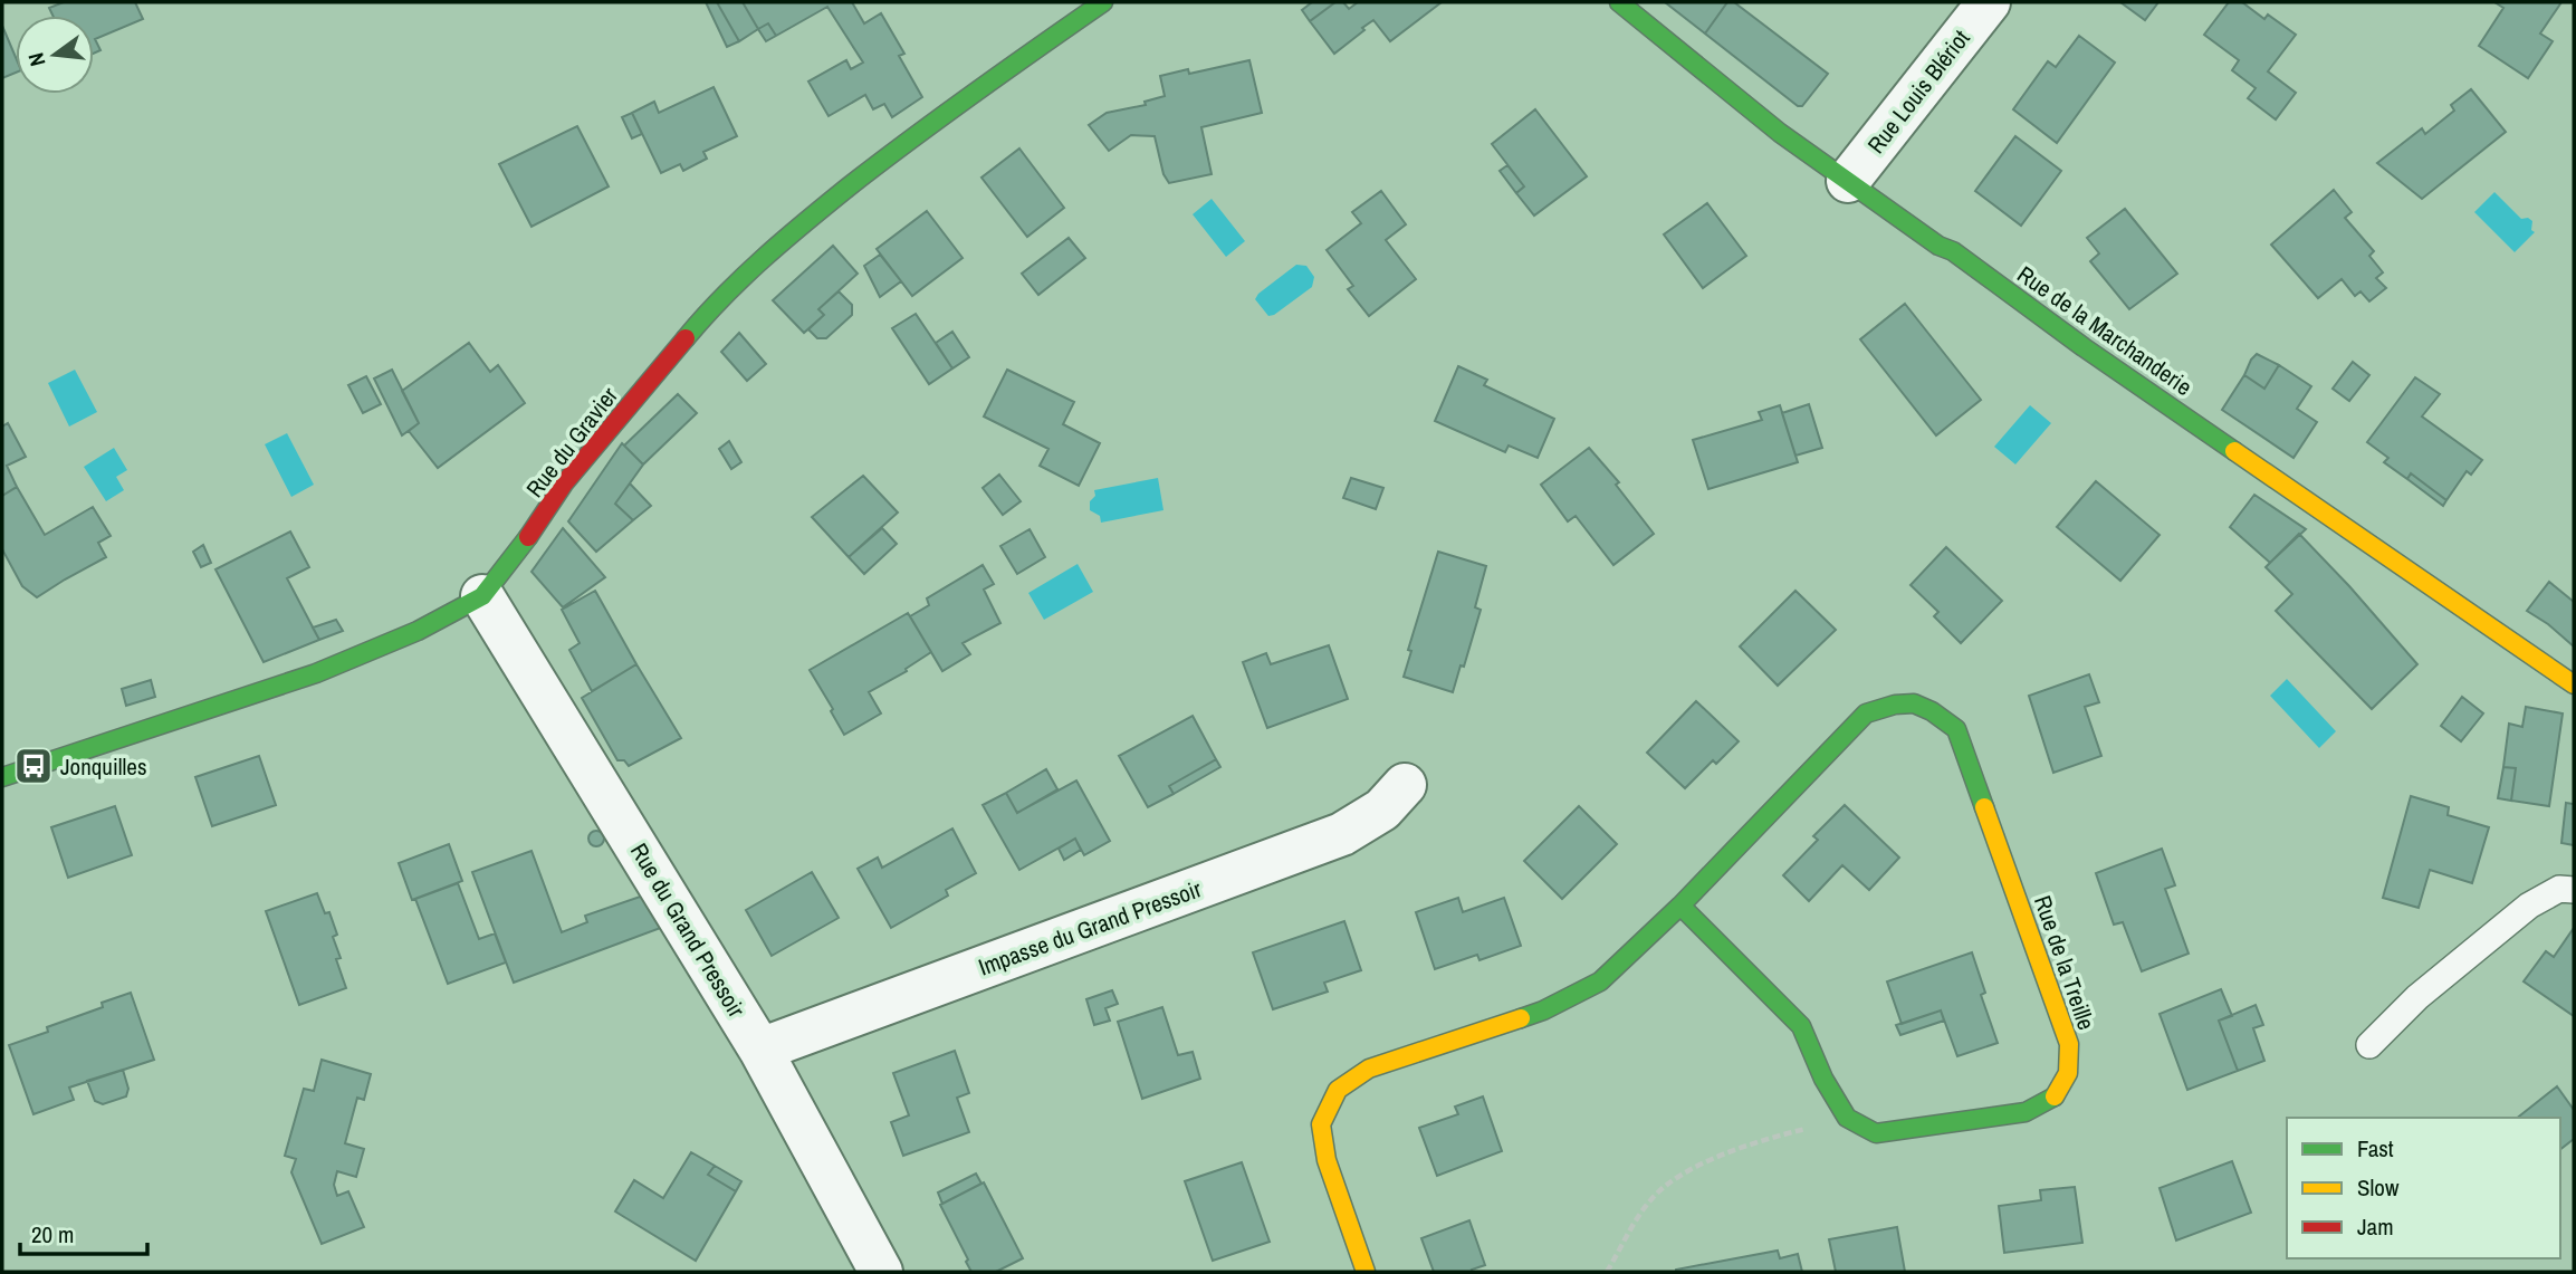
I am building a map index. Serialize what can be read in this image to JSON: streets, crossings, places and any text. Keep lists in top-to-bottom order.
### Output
{
  "streets": {
    "street": [
      "Rue Louis Blériot",
      "Rue de la Marchanderie",
      "Rue du Gravier",
      "Impasse du Grand Pressoir",
      "Rue du Grand Pressoir",
      "Rue de la Treille"
    ]
  },
  "crossings": [
    ["Rue Louis Blériot", "Rue de la Marchanderie"],
    ["Rue du Gravier", "Rue du Grand Pressoir"],
    ["Impasse du Grand Pressoir", "Rue du Grand Pressoir"]
  ],
  "places": {
    "bus stop": ["Jonquilles"]
  },
  "legend": ["Fast", "Slow", "Jam"],
  "scale_bar": "20 m",
  "north": "left"
}
